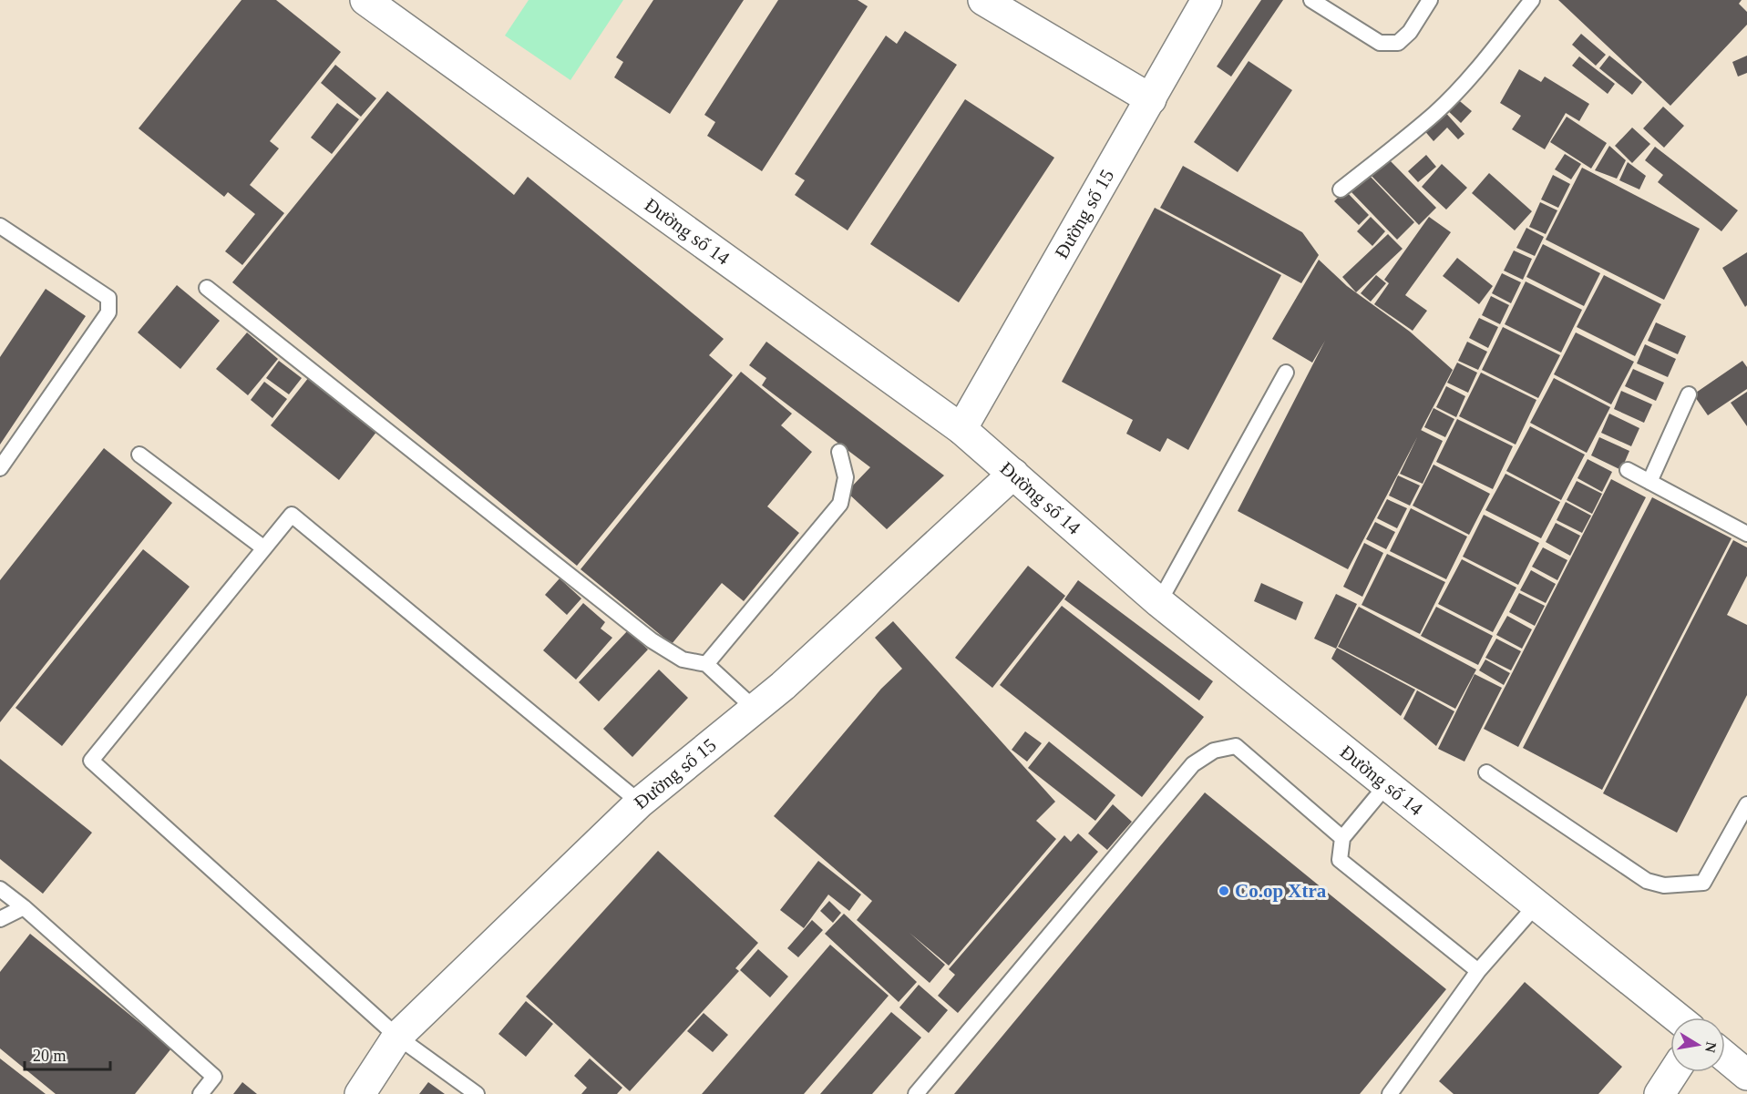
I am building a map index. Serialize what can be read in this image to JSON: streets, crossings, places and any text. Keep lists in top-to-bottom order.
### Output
{
  "streets": {
    "street": ["Đường số 15", "Đường số 14"]
  },
  "crossings": [
    ["Đường số 15", "Đường số 14"]
  ],
  "places": ["Co.op Xtra"],
  "scale_bar": "20 m",
  "north": "right"
}
